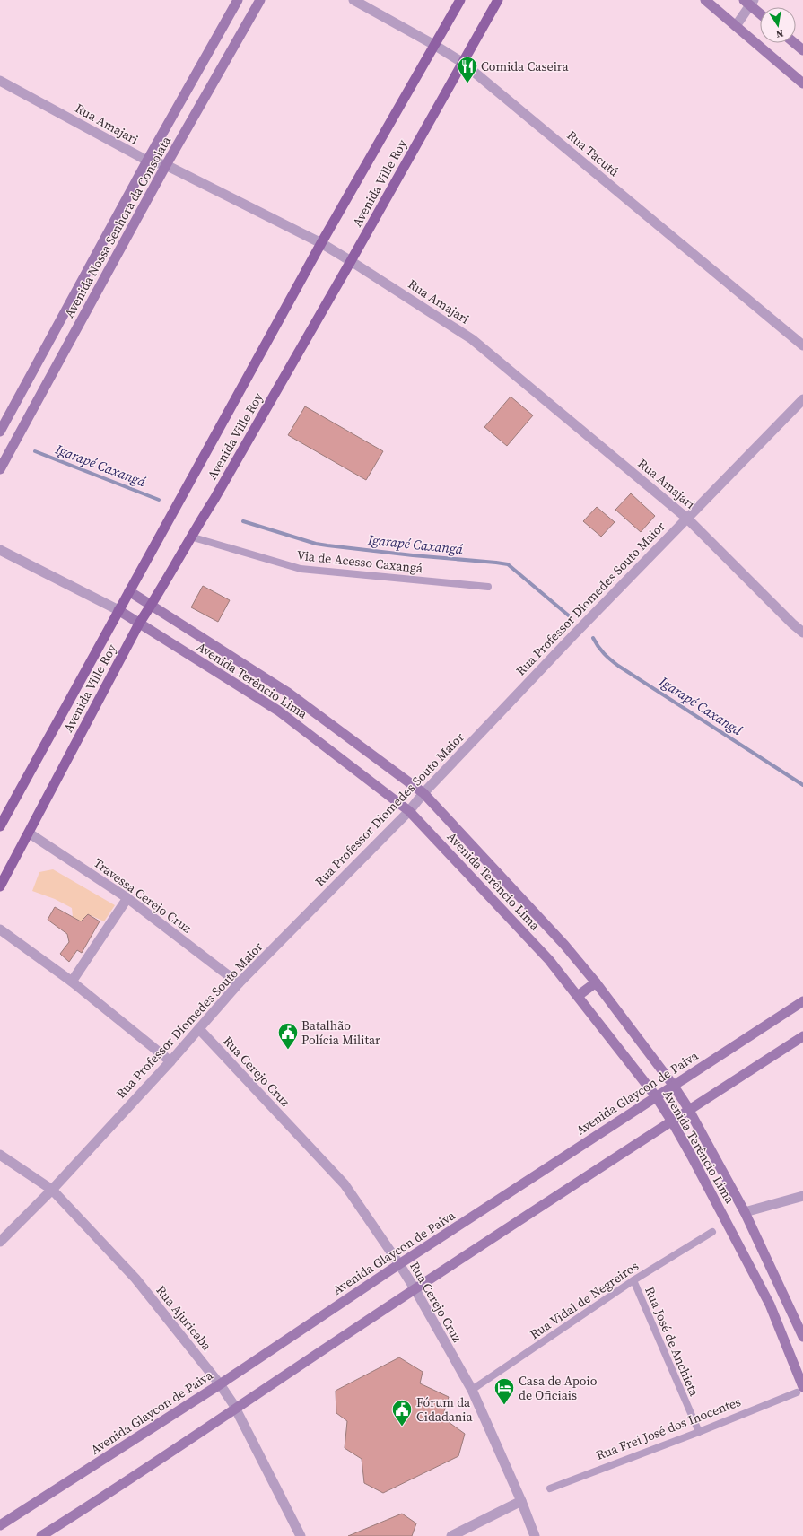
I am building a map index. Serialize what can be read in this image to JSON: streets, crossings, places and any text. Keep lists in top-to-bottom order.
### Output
{
  "streets": {
    "main road": [
      "Avenida Ville Roy",
      "Avenida Nossa Senhora da Consolata",
      "Avenida Terêncio Lima",
      "Avenida Glaycon de Paiva"
    ],
    "street": [
      "Rua Amajari",
      "Rua Tacutú",
      "Rua Professor Diomedes Souto Maior",
      "Travessa Cerejo Cruz",
      "Rua Cerejo Cruz",
      "Rua Ajuricaba"
    ],
    "lane": [
      "Via de Acesso Caxangá",
      "Rua Vidal de Negreiros",
      "Rua José de Anchieta",
      "Rua Frei José dos Inocentes"
    ]
  },
  "crossings": [
    ["Rua Amajari", "Avenida Ville Roy"],
    ["Rua Amajari", "Avenida Nossa Senhora da Consolata"],
    ["Rua Amajari", "Rua Professor Diomedes Souto Maior"],
    ["Rua Tacutú", "Avenida Ville Roy"],
    ["Avenida Ville Roy", "Via de Acesso Caxangá"],
    ["Avenida Ville Roy", "Avenida Terêncio Lima"],
    ["Avenida Ville Roy", "Travessa Cerejo Cruz"],
    ["Rua Professor Diomedes Souto Maior", "Avenida Terêncio Lima"],
    ["Rua Professor Diomedes Souto Maior", "Travessa Cerejo Cruz"],
    ["Rua Professor Diomedes Souto Maior", "Rua Cerejo Cruz"],
    ["Rua Professor Diomedes Souto Maior", "Rua Ajuricaba"],
    ["Avenida Terêncio Lima", "Avenida Glaycon de Paiva"],
    ["Avenida Terêncio Lima", "Rua Frei José dos Inocentes"],
    ["Rua Cerejo Cruz", "Avenida Glaycon de Paiva"],
    ["Rua Cerejo Cruz", "Rua Vidal de Negreiros"],
    ["Avenida Glaycon de Paiva", "Rua Ajuricaba"],
    ["Rua Vidal de Negreiros", "Rua José de Anchieta"],
    ["Rua José de Anchieta", "Rua Frei José dos Inocentes"]
  ],
  "water": ["Igarapé Caxangá"],
  "places": {
    "restaurant": ["Comida Caseira"],
    "public building": ["Batalhão Polícia Militar", "Fórum da Cidadania"],
    "hotel": ["Casa de Apoio de Oficiais"]
  },
  "north": "bottom"
}
